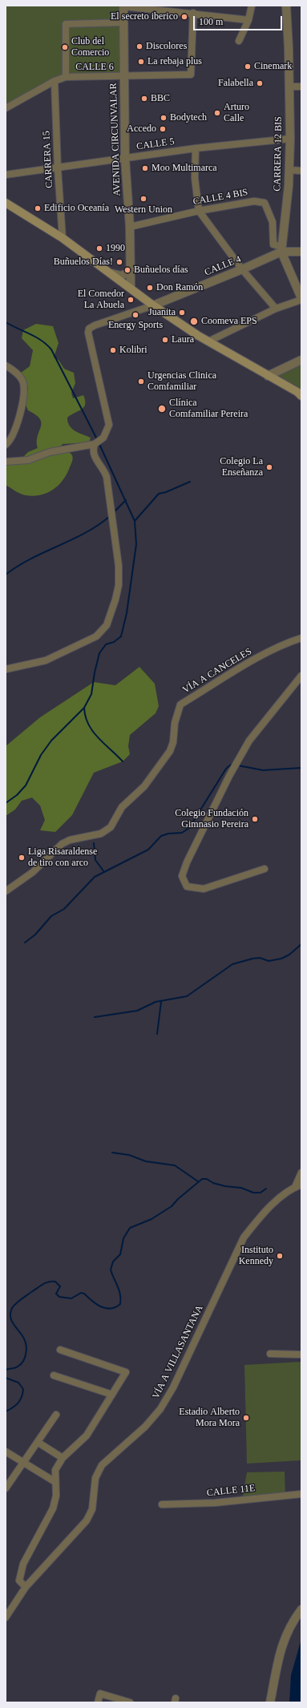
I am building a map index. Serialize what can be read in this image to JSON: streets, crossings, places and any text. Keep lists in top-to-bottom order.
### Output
{
  "streets": {
    "street": [
      "CALLE 6",
      "AVENIDA CIRCUNVALAR",
      "CALLE 5",
      "CARRERA 12 BIS",
      "CARRERA 15",
      "CALLE 4 BIS",
      "CALLE 4",
      "VÍA A CANCELES",
      "VÍA A VILLASANTANA",
      "CALLE 11E"
    ]
  },
  "crossings": [
    ["CALLE 6", "AVENIDA CIRCUNVALAR"],
    ["CALLE 6", "CARRERA 15"],
    ["AVENIDA CIRCUNVALAR", "CALLE 5"],
    ["AVENIDA CIRCUNVALAR", "CALLE 4 BIS"],
    ["CALLE 5", "CARRERA 12 BIS"],
    ["CALLE 5", "CARRERA 15"],
    ["CARRERA 12 BIS", "CALLE 4 BIS"],
    ["CARRERA 12 BIS", "CALLE 4"],
    ["CALLE 4 BIS", "CALLE 4"]
  ],
  "places": [
    "El secreto iberico",
    "Discolores",
    "Club del Comercio",
    "La rebaja plus",
    "Cinemark",
    "Falabella",
    "BBC",
    "Arturo Calle",
    "Bodytech",
    "Accedo",
    "Moo Multimarca",
    "Western Union",
    "Edificio Oceanía",
    "1990",
    "Buñuelos Días!",
    "Buñuelos días",
    "Don Ramón",
    "El Comedor La Abuela",
    "Juanita",
    "Energy Sports",
    "Coomeva EPS",
    "Laura",
    "Kolibri",
    "Urgencias Clinica Comfamiliar",
    "Clínica Comfamiliar Pereira",
    "Colegio La Enseñanza",
    "Colegio Fundación Gimnasio Pereira",
    "Liga Risaraldense de tiro con arco",
    "Instituto Kennedy",
    "Estadio Alberto Mora Mora"
  ],
  "scale_bar": "100 m"
}
